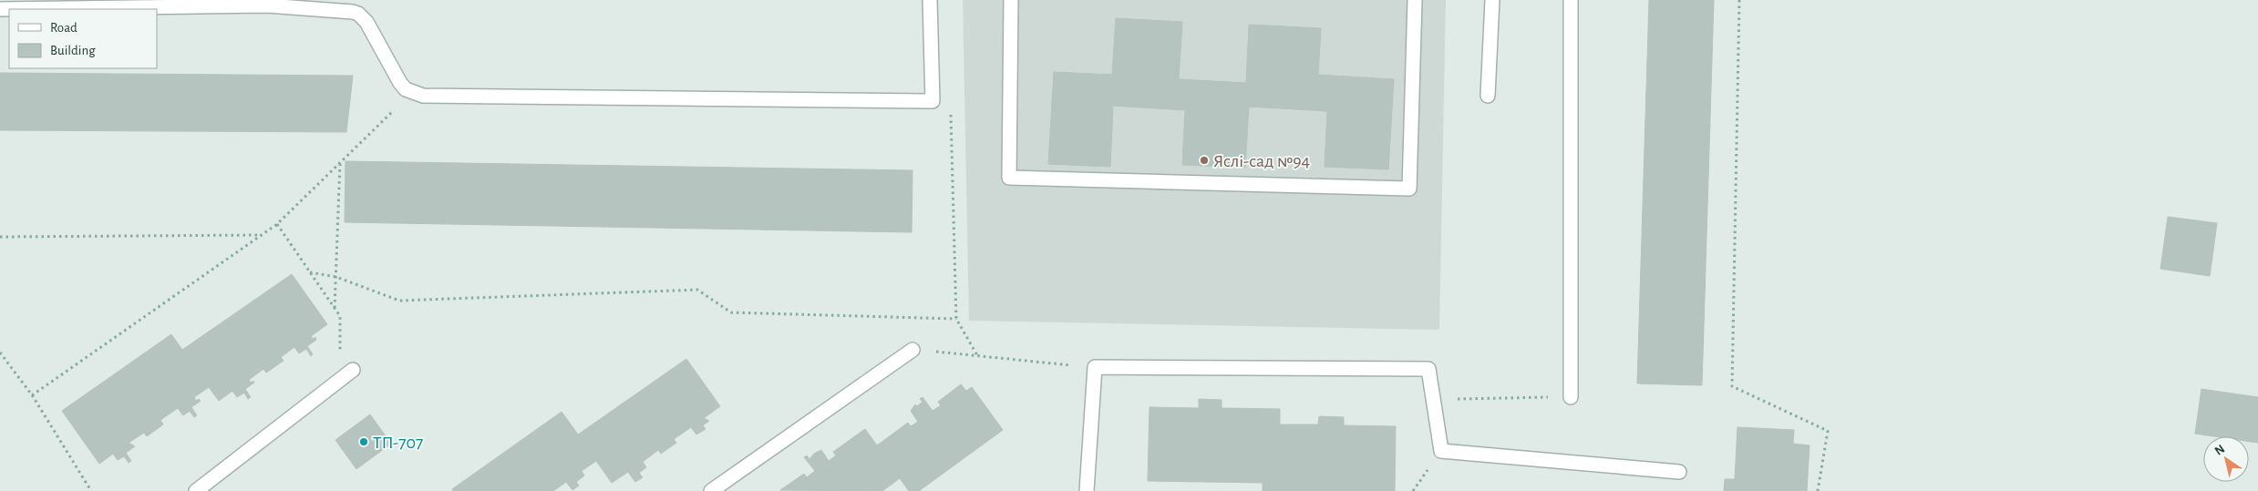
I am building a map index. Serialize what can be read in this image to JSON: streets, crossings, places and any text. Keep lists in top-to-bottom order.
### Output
{
  "places": ["Яслі-сад №94", "ТП-707"],
  "legend": ["Road", "Building"],
  "north": "top left"
}
